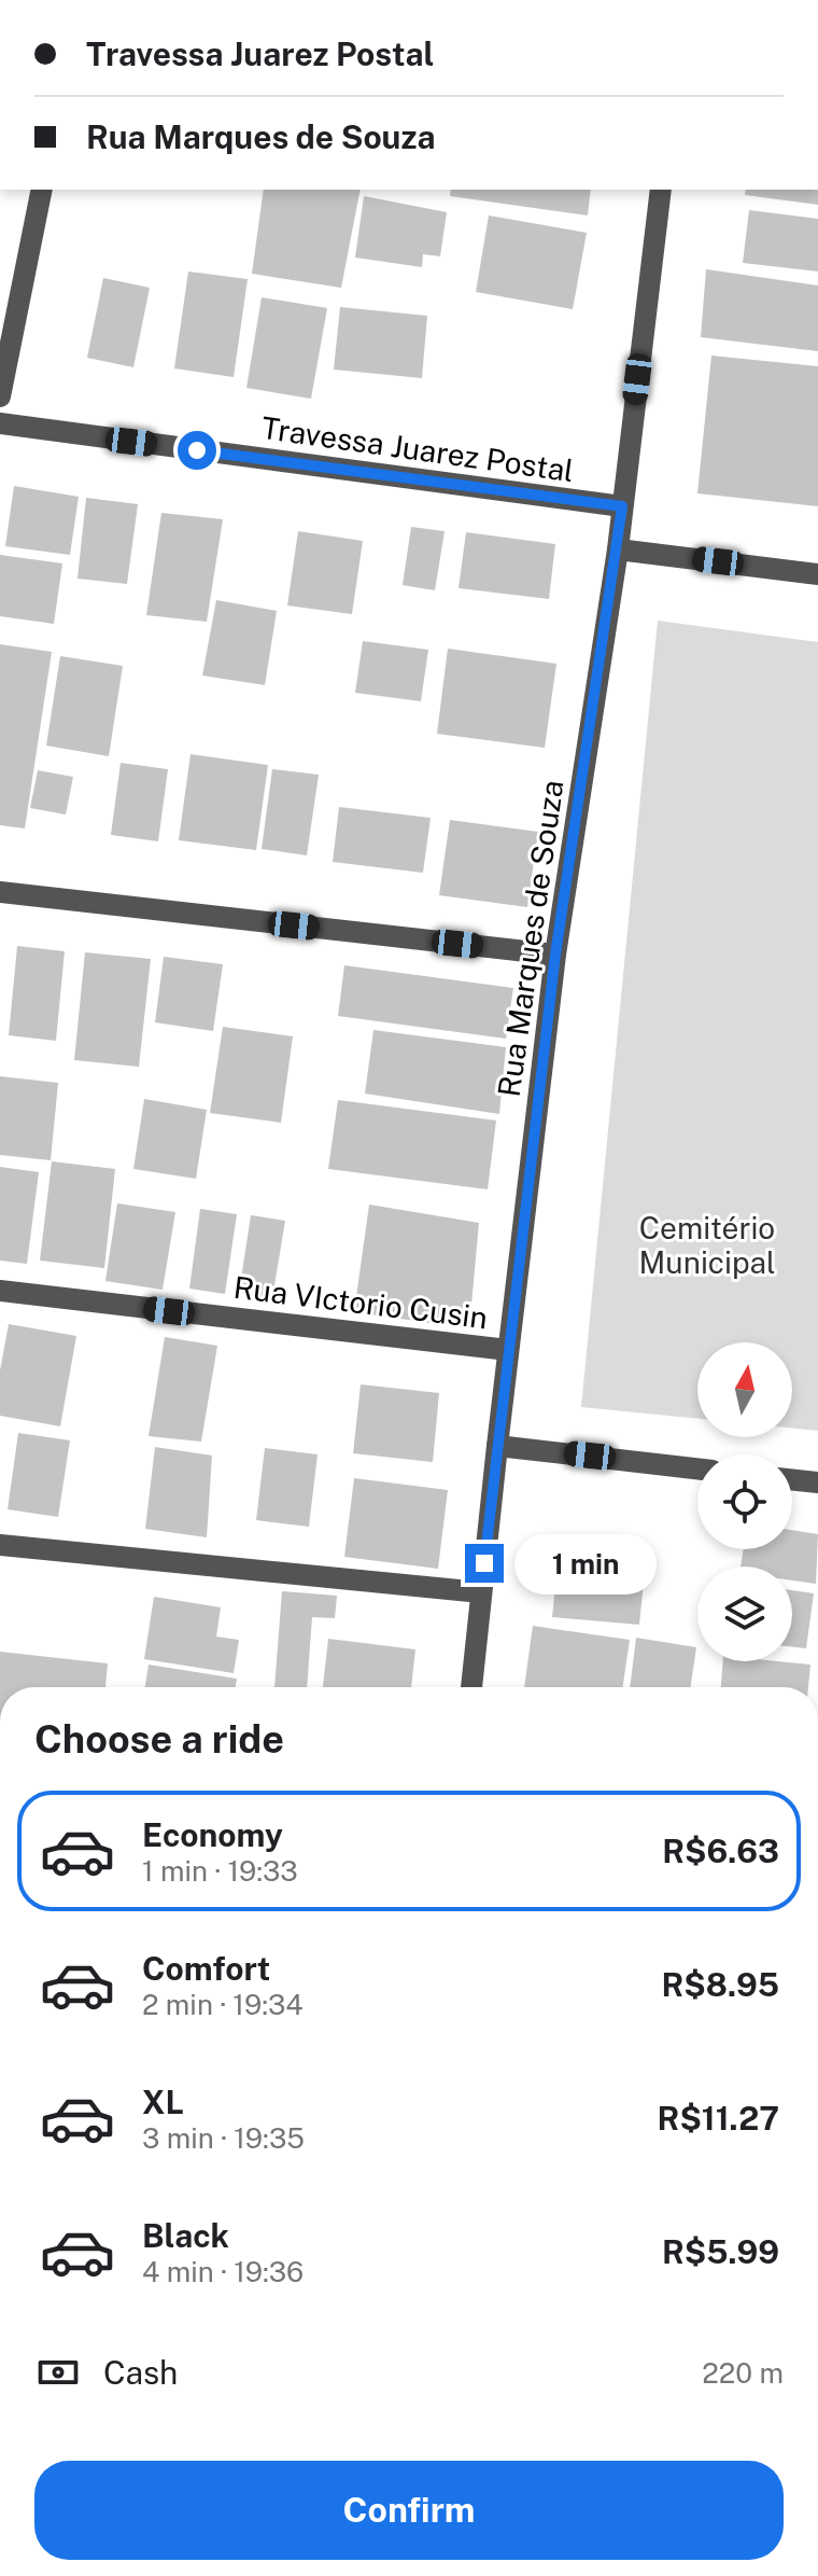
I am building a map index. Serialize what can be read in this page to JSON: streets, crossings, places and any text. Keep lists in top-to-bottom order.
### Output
{
  "streets": {
    "street": ["Travessa Juarez Postal", "Rua Marques de Souza", "Rua VIctorio Cusin"]
  },
  "crossings": [
    ["Travessa Juarez Postal", "Rua Marques de Souza"],
    ["Rua Marques de Souza", "Rua VIctorio Cusin"]
  ],
  "parks": ["Cemitério Municipal"],
  "north": "top",
  "page": {
    "banner": ["Travessa Juarez Postal", "Rua Marques de Souza"],
    "bubble": "1 min",
    "heading": "Choose a ride",
    "list": [
      {
        "name": "Economy",
        "note": "1 min · 19:33",
        "value": "R$6.63"
      },
      {
        "name": "Comfort",
        "note": "2 min · 19:34",
        "value": "R$8.95"
      },
      {
        "name": "XL",
        "note": "3 min · 19:35",
        "value": "R$11.27"
      },
      {
        "name": "Black",
        "note": "4 min · 19:36",
        "value": "R$5.99"
      }
    ],
    "pay": ["Cash", "220 m"],
    "buttons": "Confirm"
  }
}
